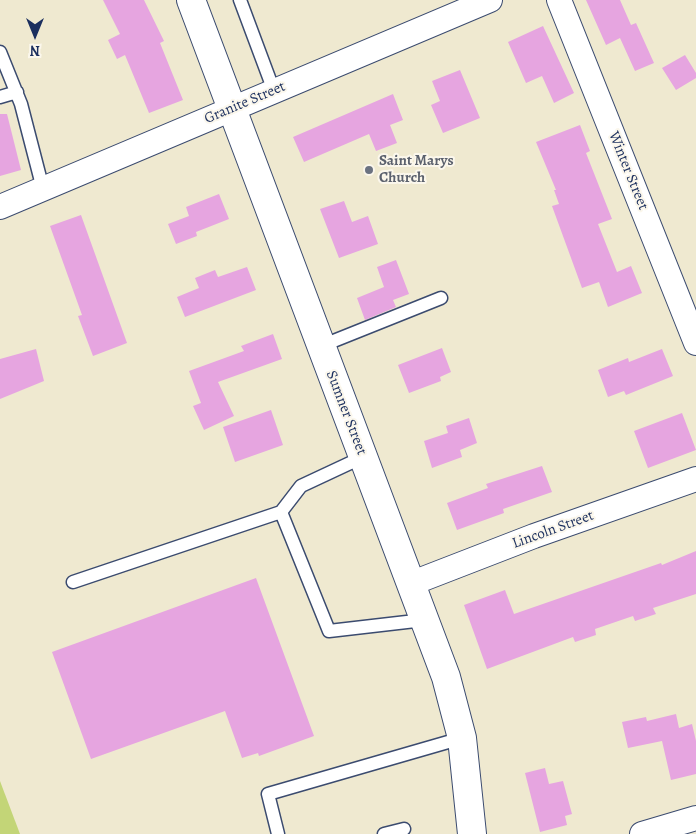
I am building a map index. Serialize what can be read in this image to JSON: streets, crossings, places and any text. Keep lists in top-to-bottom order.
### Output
{
  "streets": {
    "street": [
      "Granite Street",
      "Winter Street",
      "Sumner Street",
      "Lincoln Street"
    ]
  },
  "crossings": [
    ["Granite Street", "Sumner Street"],
    ["Sumner Street", "Lincoln Street"]
  ],
  "places": ["Saint Marys Church"],
  "north": "bottom"
}
